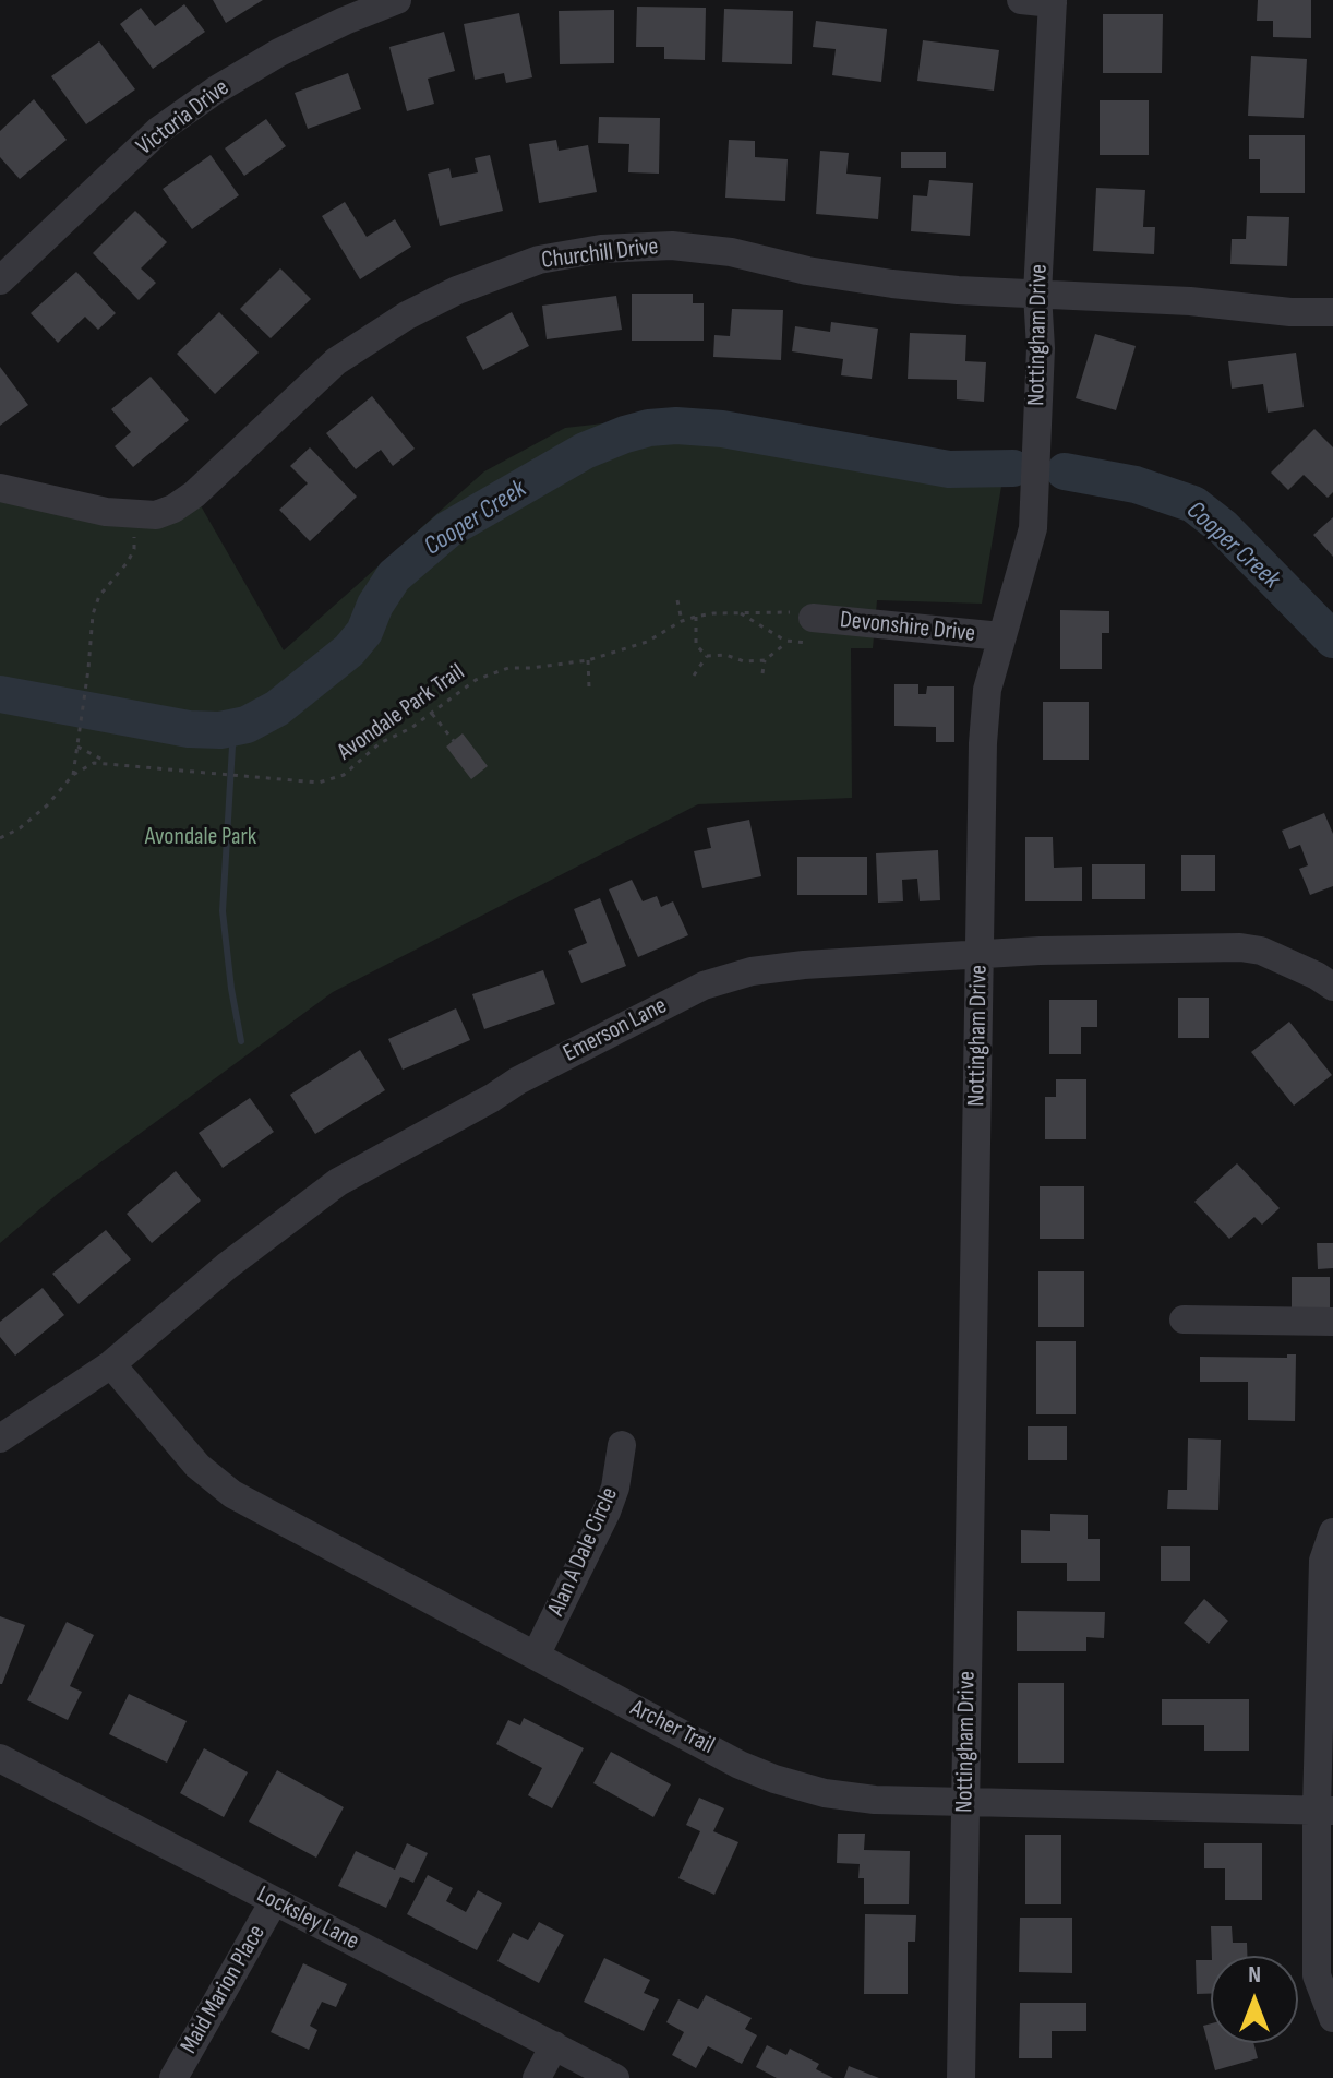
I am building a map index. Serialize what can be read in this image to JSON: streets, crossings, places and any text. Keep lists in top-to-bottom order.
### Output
{
  "streets": {
    "street": [
      "Victoria Drive",
      "Churchill Drive",
      "Nottingham Drive",
      "Devonshire Drive",
      "Emerson Lane",
      "Alan A Dale Circle",
      "Archer Trail",
      "Locksley Lane",
      "Maid Marion Place"
    ],
    "path": ["Avondale Park Trail"]
  },
  "crossings": [
    ["Churchill Drive", "Nottingham Drive"],
    ["Nottingham Drive", "Devonshire Drive"],
    ["Nottingham Drive", "Emerson Lane"],
    ["Nottingham Drive", "Archer Trail"],
    ["Emerson Lane", "Archer Trail"],
    ["Alan A Dale Circle", "Archer Trail"],
    ["Locksley Lane", "Maid Marion Place"]
  ],
  "water": ["Cooper Creek"],
  "parks": ["Avondale Park"],
  "north": "top"
}
